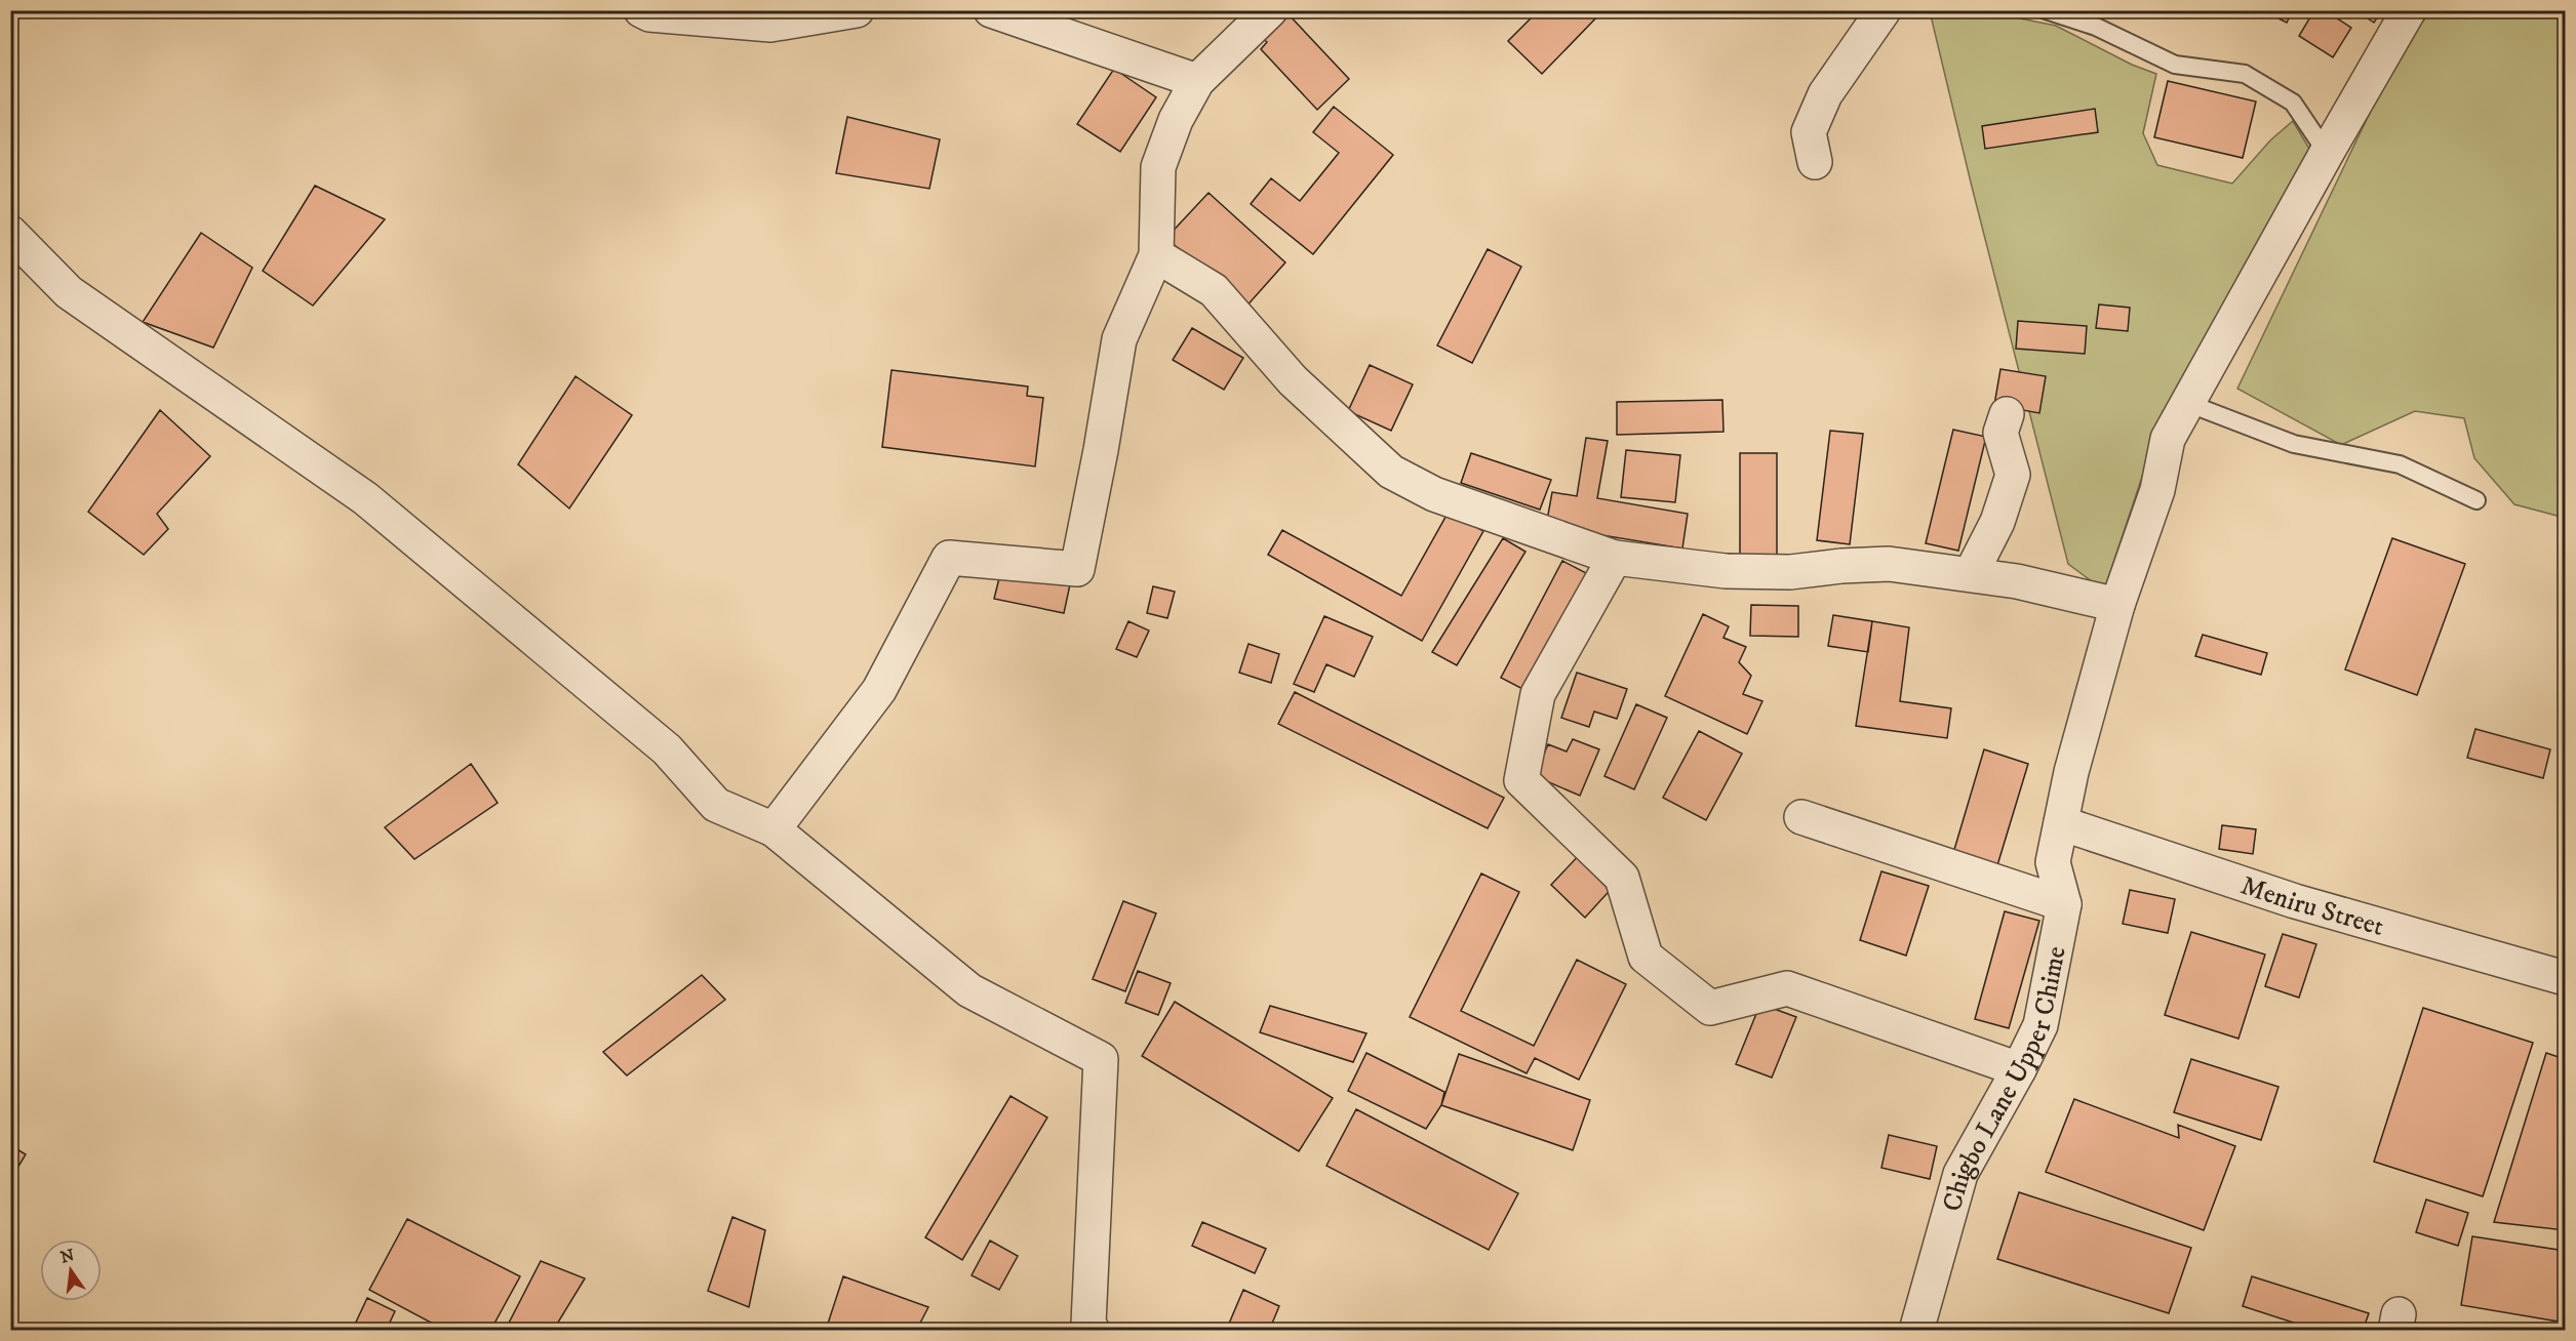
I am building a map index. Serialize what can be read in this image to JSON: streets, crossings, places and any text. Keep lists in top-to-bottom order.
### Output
{
  "streets": {
    "street": ["Meniru Street", "Chigbo Lane Upper Chime"]
  },
  "crossings": [
    ["Meniru Street", "Chigbo Lane Upper Chime"]
  ],
  "north": "top"
}
